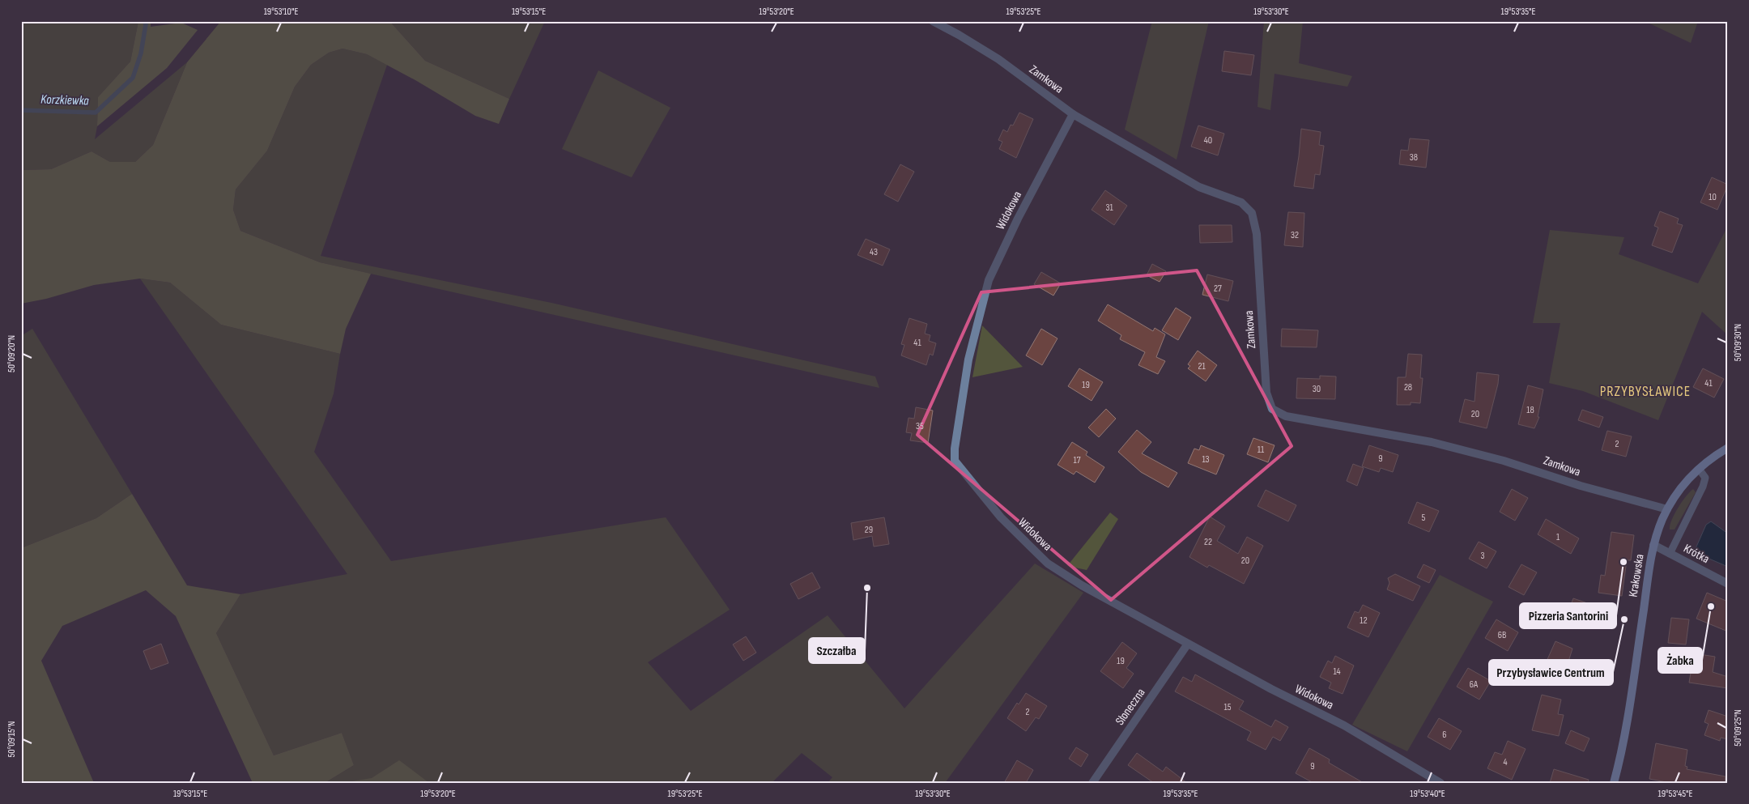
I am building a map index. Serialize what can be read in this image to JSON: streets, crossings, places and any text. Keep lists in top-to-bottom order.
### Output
{
  "streets": {
    "main road": ["Krakowska"],
    "street": [
      "Zamkowa",
      "Widokowa",
      "Krótka",
      "Słoneczna"
    ]
  },
  "crossings": [
    ["Zamkowa", "Widokowa"],
    ["Zamkowa", "Krakowska"],
    ["Widokowa", "Słoneczna"],
    ["Krótka", "Krakowska"]
  ],
  "districts": ["PRZYBYSŁAWICE"],
  "water": ["Korzkiewka"],
  "places": [
    "Pizzeria Santorini",
    "Szczałba",
    "Żabka",
    "Przybysławice Centrum"
  ],
  "house_numbers": [
    "40",
    "38",
    "10",
    "31",
    "32",
    "43",
    "27",
    "41",
    "21",
    "41",
    "19",
    "28",
    "30",
    "18",
    "20",
    "35",
    "2",
    "11",
    "9",
    "13",
    "17",
    "5",
    "29",
    "1",
    "22",
    "3",
    "20",
    "12",
    "6B",
    "19",
    "14",
    "6A",
    "15",
    "2",
    "6",
    "4",
    "9"
  ],
  "coordinates": [
    "19°53'10\"E",
    "19°53'15\"E",
    "19°53'20\"E",
    "19°53'25\"E",
    "19°53'30\"E",
    "19°53'35\"E",
    "50°09'30\"N",
    "50°09'20\"N",
    "50°09'25\"N",
    "50°09'15\"N",
    "19°53'40\"E",
    "19°53'45\"E"
  ]
}
